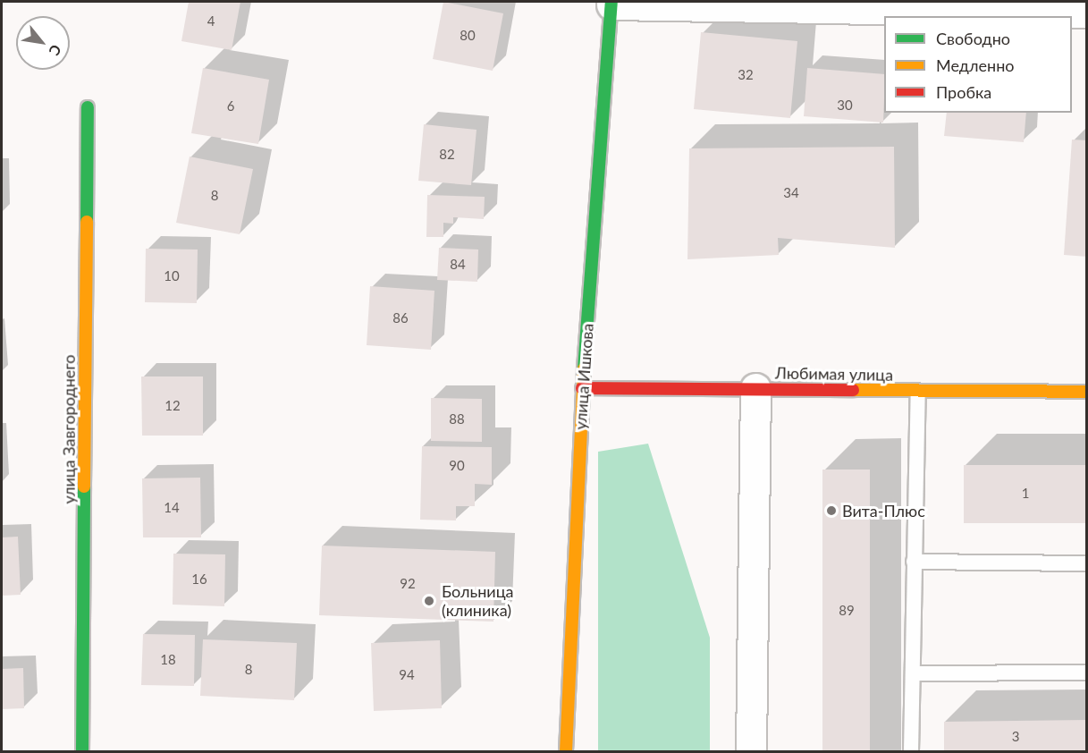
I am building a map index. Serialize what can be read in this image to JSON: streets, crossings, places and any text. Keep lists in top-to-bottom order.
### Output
{
  "streets": {
    "street": ["Любимая улица", "улица Ишкова", "улица Завгороднего"]
  },
  "crossings": [
    ["Любимая улица", "улица Ишкова"]
  ],
  "places": ["Вита-Плюс", "Больница (клиника)"],
  "house_numbers": [
    "4",
    "80",
    "32",
    "30",
    "6",
    "82",
    "34",
    "8",
    "84",
    "10",
    "86",
    "12",
    "88",
    "90",
    "1",
    "14",
    "16",
    "92",
    "89",
    "18",
    "8",
    "94",
    "3"
  ],
  "legend": ["Свободно", "Медленно", "Пробка"],
  "north": "bottom right"
}
